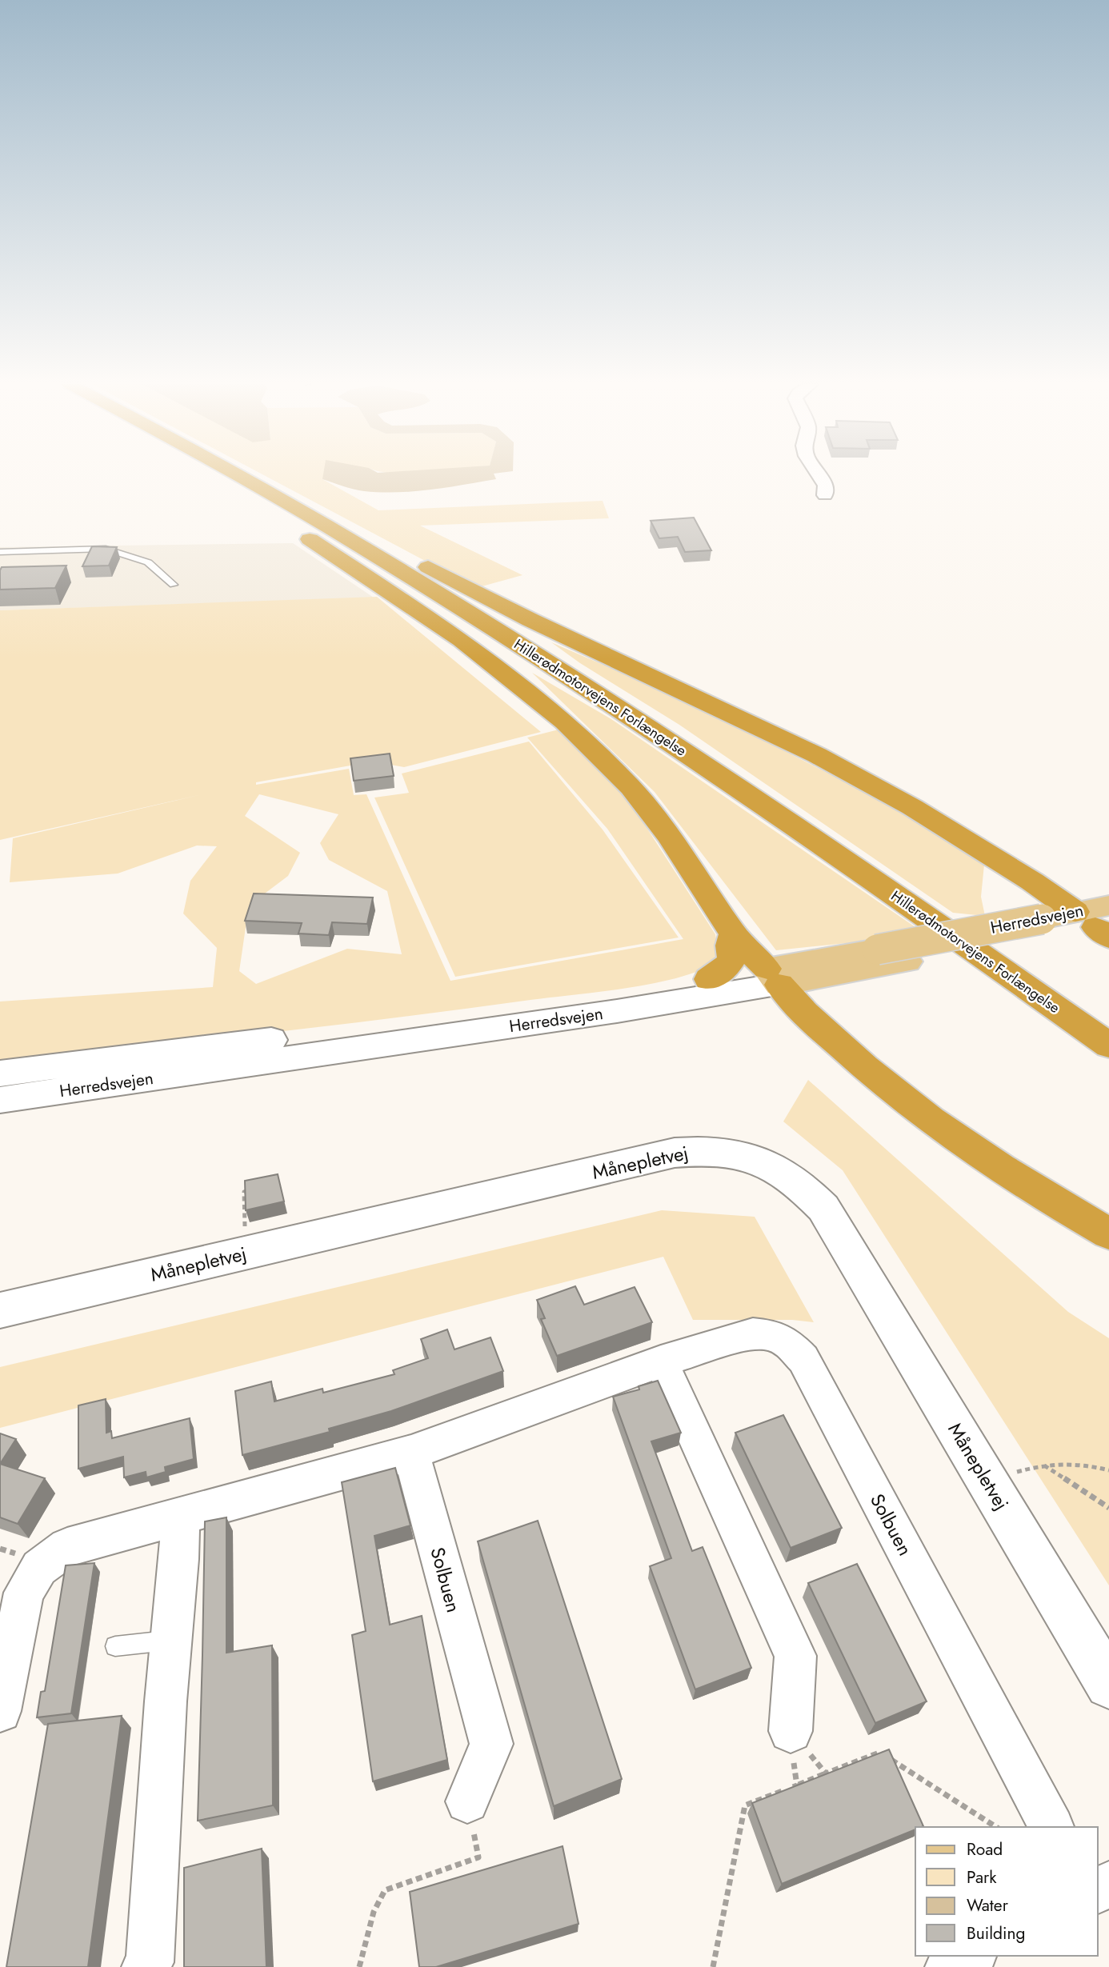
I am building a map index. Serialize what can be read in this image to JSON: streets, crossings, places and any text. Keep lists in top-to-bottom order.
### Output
{
  "streets": {
    "highway": ["Hillerødmotorvejens Forlængelse"],
    "main road": ["Herredsvejen"],
    "street": ["Månepletvej", "Solbuen"]
  },
  "legend": [
    "Road",
    "Park",
    "Water",
    "Building"
  ]
}
